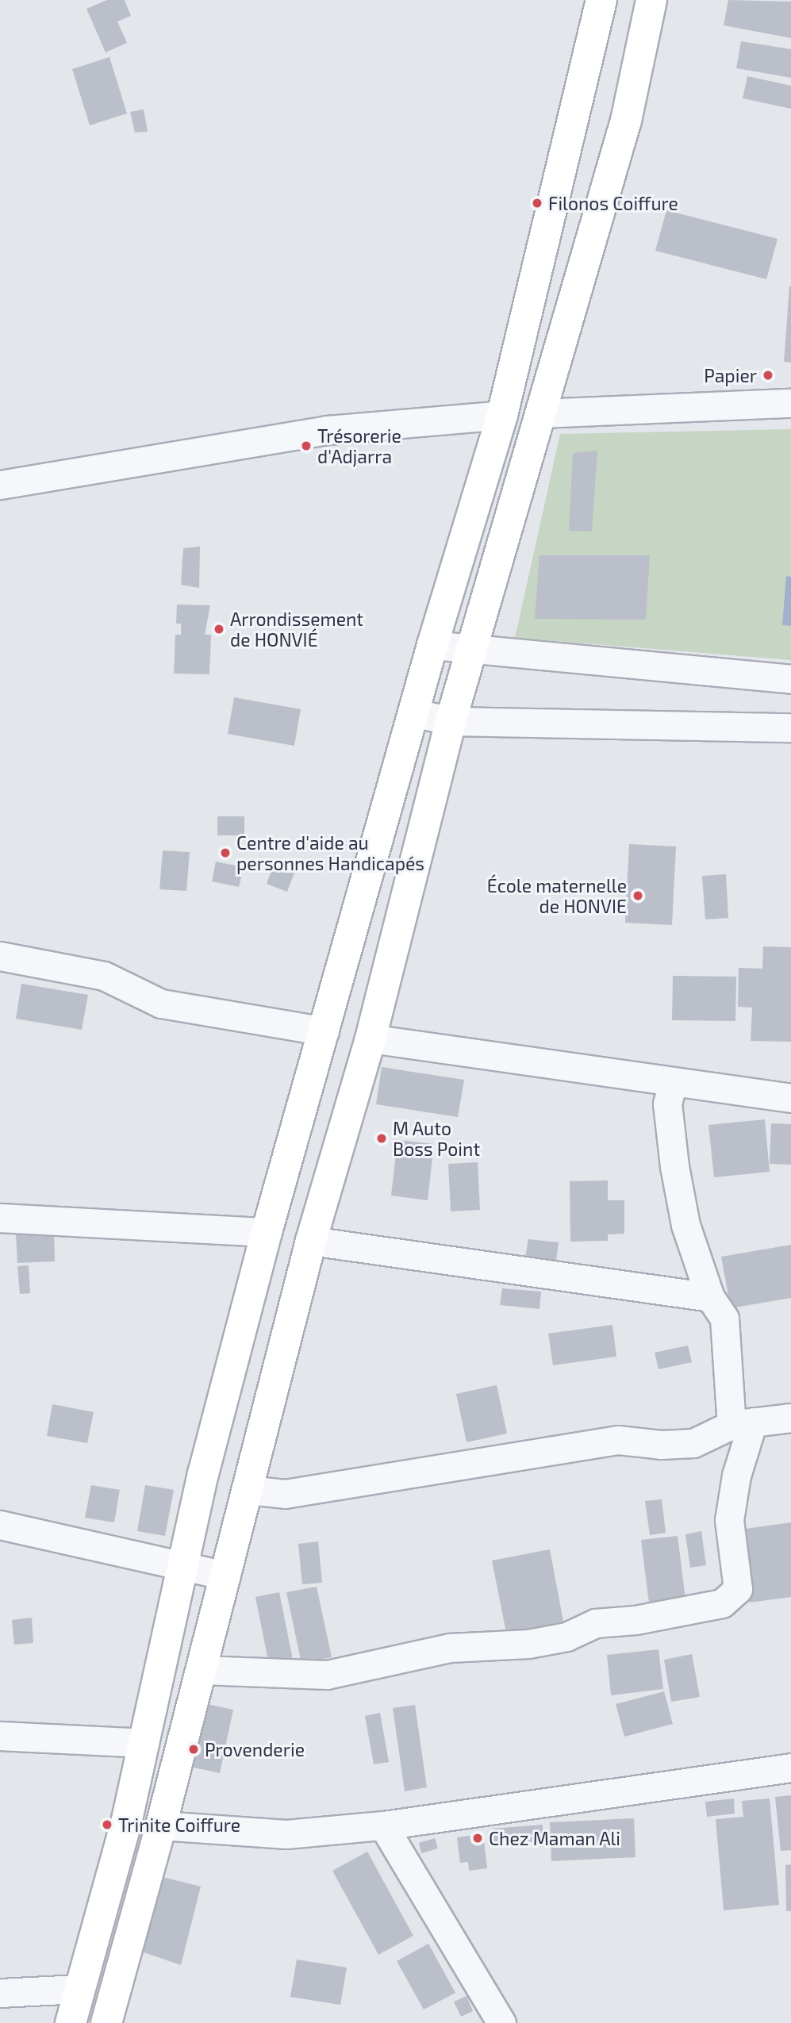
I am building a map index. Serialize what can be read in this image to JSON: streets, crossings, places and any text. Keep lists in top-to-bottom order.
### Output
{
  "places": [
    "Filonos Coiffure",
    "Papier",
    "Trésorerie d'Adjarra",
    "Arrondissement de HONVIÉ",
    "Centre d'aide au personnes Handicapés",
    "École maternelle de HONVIE",
    "M Auto Boss Point",
    "Provenderie",
    "Trinite Coiffure",
    "Chez Maman Ali"
  ]
}
